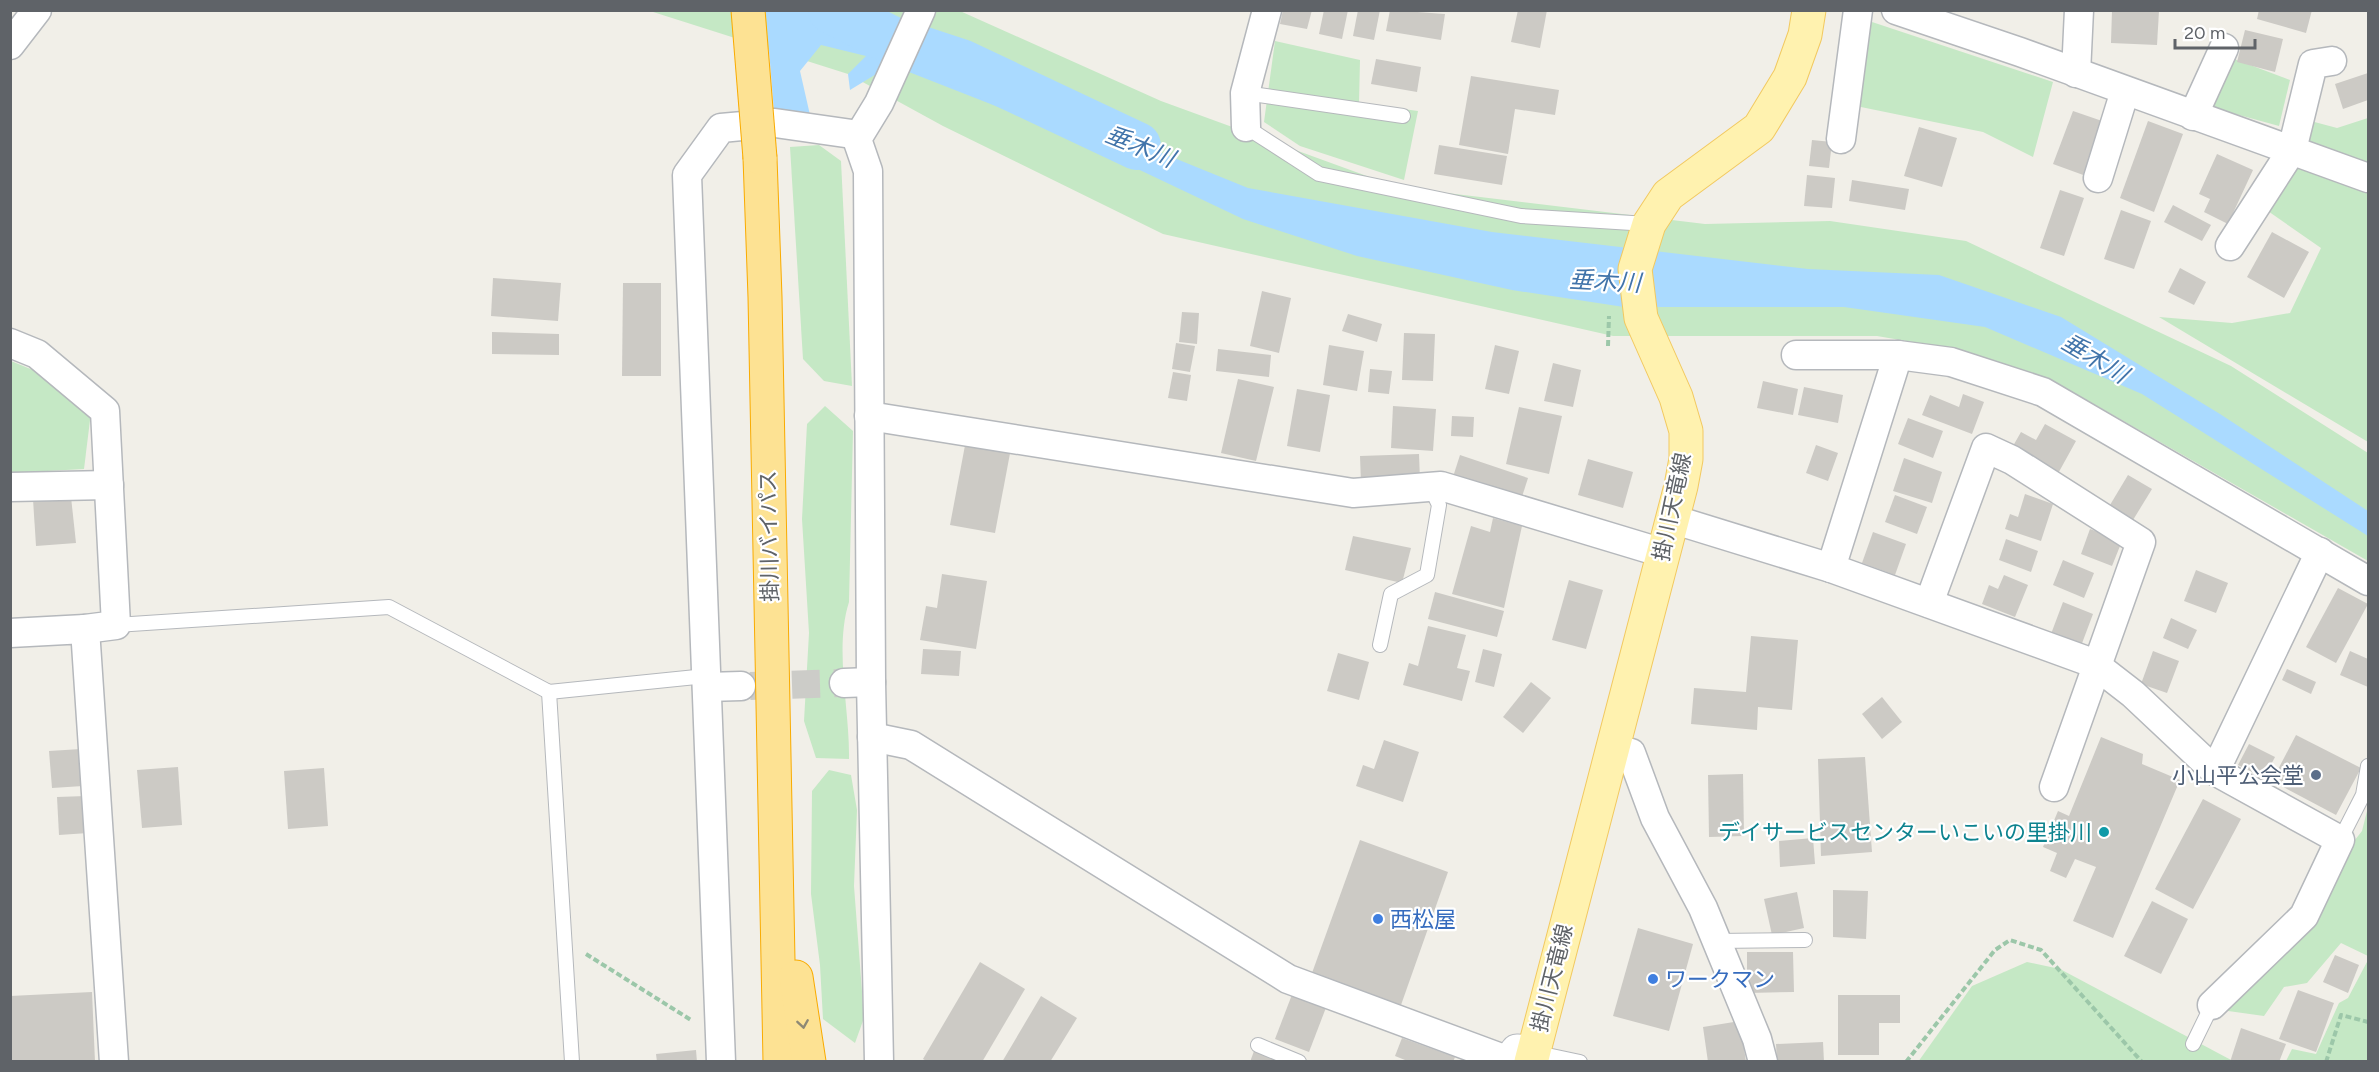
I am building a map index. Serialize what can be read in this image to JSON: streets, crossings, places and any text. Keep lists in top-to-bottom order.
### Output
{
  "streets": {
    "highway": ["掛川バイパス"],
    "main road": ["掛川天竜線"]
  },
  "water": ["垂木川"],
  "places": [
    "小山平公会堂",
    "デイサービスセンターいこいの里掛川",
    "西松屋",
    "ワークマン"
  ],
  "scale_bar": "20 m"
}
